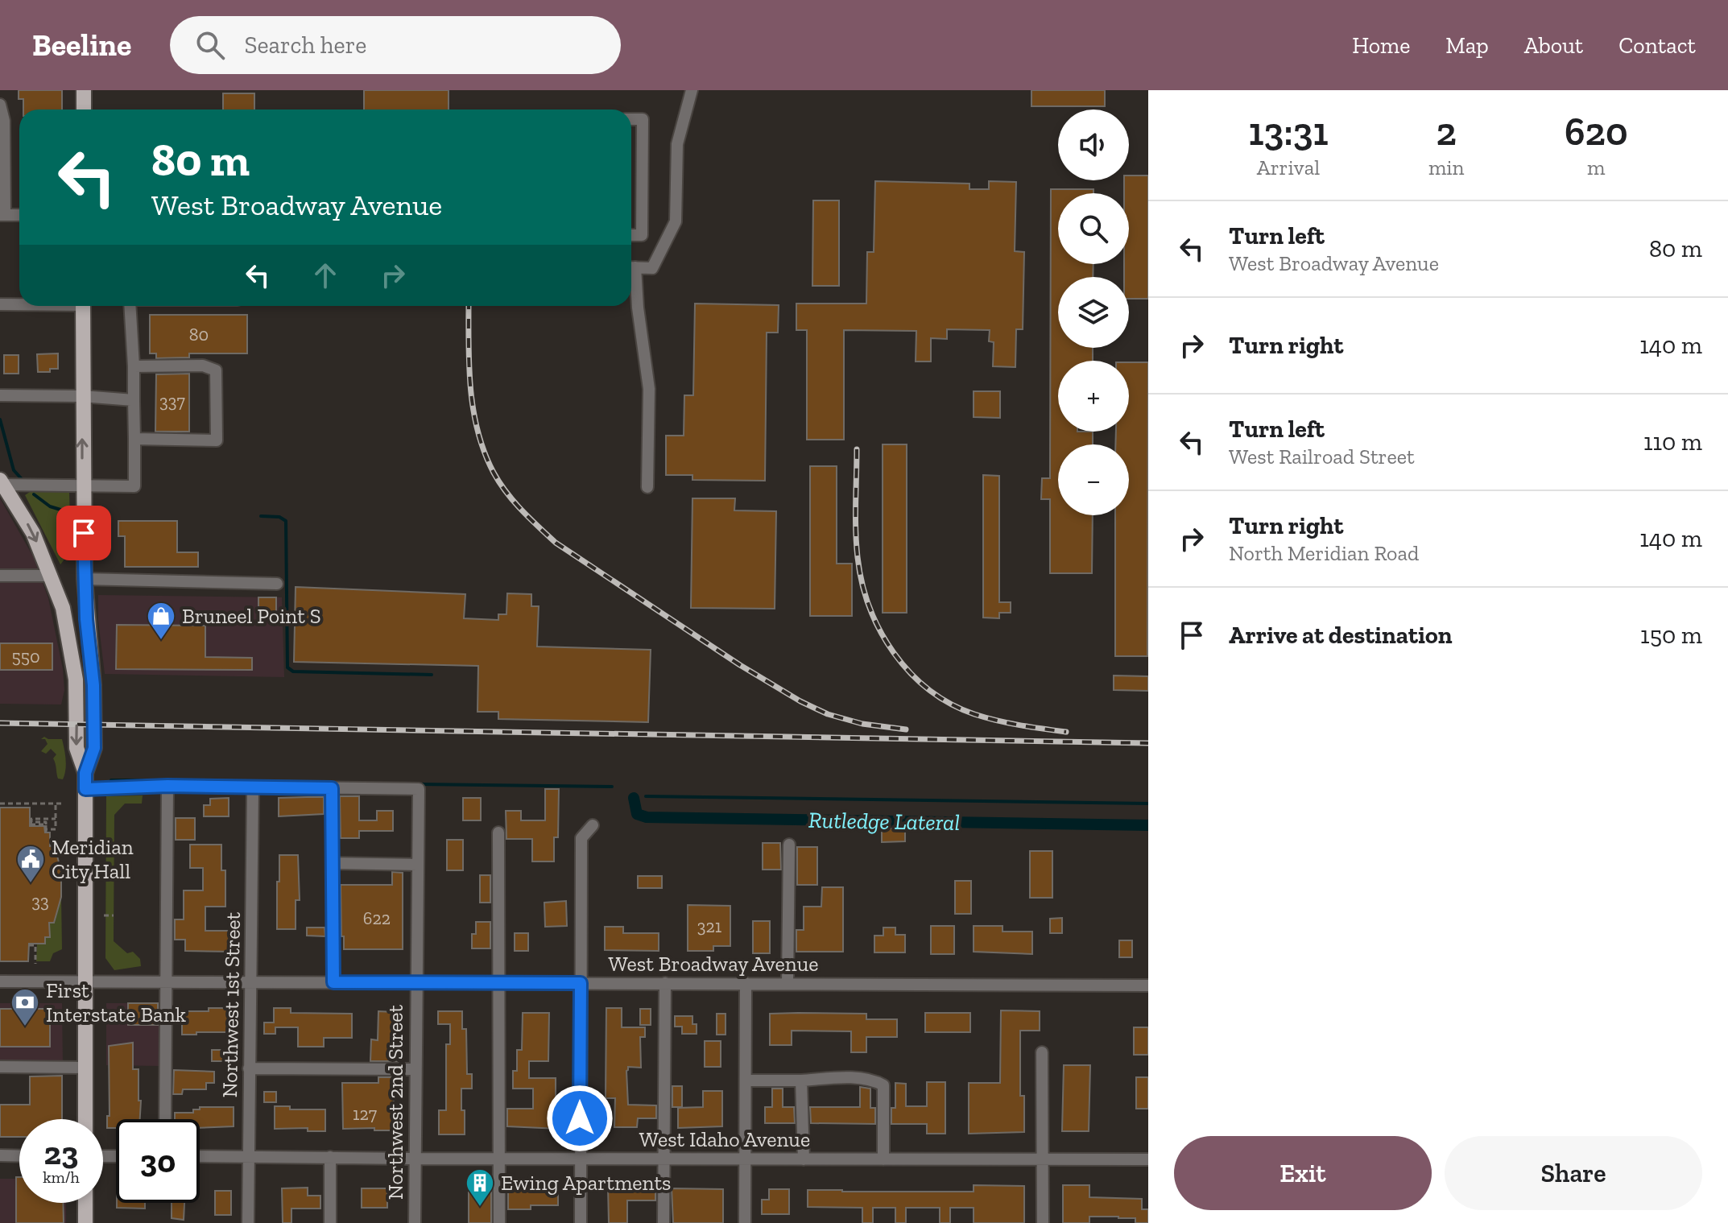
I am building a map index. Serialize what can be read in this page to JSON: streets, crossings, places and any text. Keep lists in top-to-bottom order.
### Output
{
  "streets": {
    "street": [
      "West Broadway Avenue",
      "Northwest 1st Street",
      "Northwest 2nd Street",
      "West Idaho Avenue"
    ]
  },
  "crossings": [
    ["West Broadway Avenue", "Northwest 1st Street"],
    ["West Broadway Avenue", "Northwest 2nd Street"],
    ["Northwest 1st Street", "West Idaho Avenue"],
    ["Northwest 2nd Street", "West Idaho Avenue"]
  ],
  "water": ["Rutledge Lateral"],
  "places": {
    "shop": ["Bruneel Point S"],
    "public building": ["Meridian City Hall"],
    "bank": ["First Interstate Bank"],
    "building": ["Ewing Apartments"]
  },
  "house_numbers": [
    "80",
    "337",
    "550",
    "33",
    "622",
    "321",
    "127"
  ],
  "page": {
    "header": "Beeline",
    "search": "Search here",
    "nav": [
      "Home",
      "Map",
      "About",
      "Contact"
    ],
    "eta": [
      "13:31",
      "Arrival",
      "2",
      "min",
      "620",
      "m"
    ],
    "map_buttons": ["+", "−"],
    "turn": ["80 m", "West Broadway Avenue"],
    "list": [
      {
        "name": "Turn left",
        "note": "West Broadway Avenue",
        "value": "80 m"
      },
      {
        "name": "Turn right",
        "value": "140 m"
      },
      {
        "name": "Turn left",
        "note": "West Railroad Street",
        "value": "110 m"
      },
      {
        "name": "Turn right",
        "note": "North Meridian Road",
        "value": "140 m"
      },
      {
        "name": "Arrive at destination",
        "value": "150 m"
      }
    ],
    "speed": "23 km/h",
    "limit": "30",
    "buttons": ["Exit", "Share"]
  }
}
